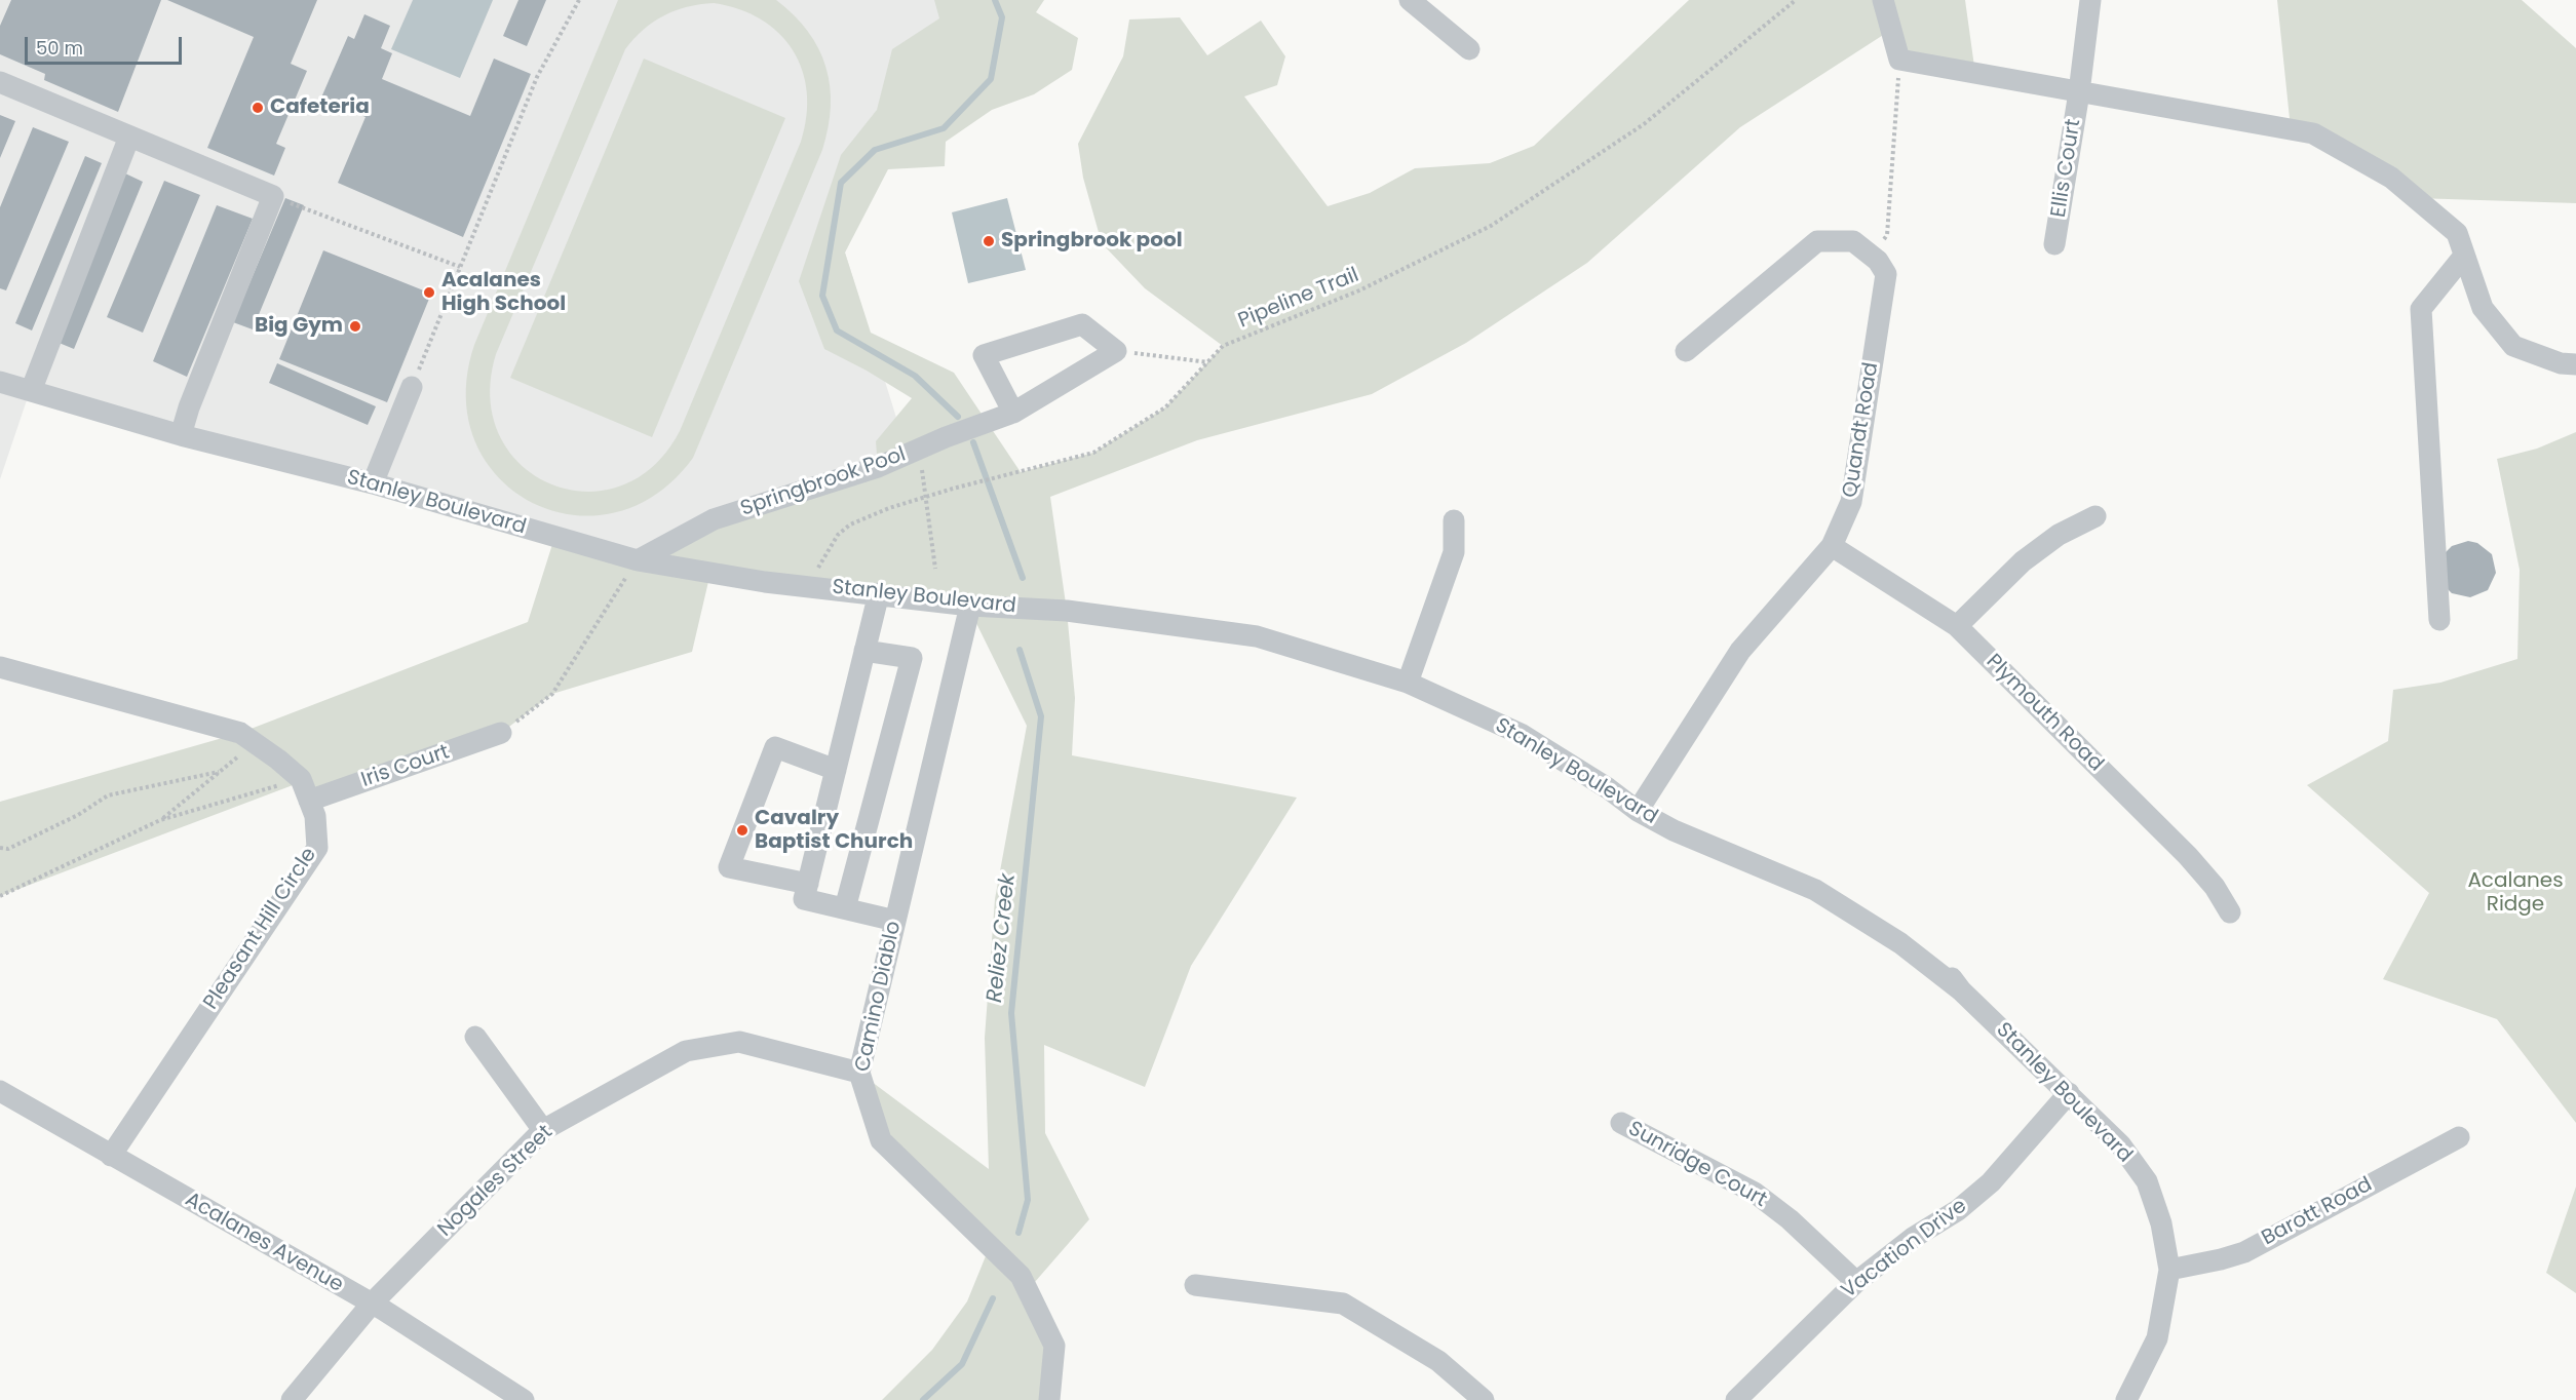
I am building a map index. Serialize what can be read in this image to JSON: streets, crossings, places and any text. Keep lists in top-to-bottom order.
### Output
{
  "streets": {
    "street": [
      "Ellis Court",
      "Quandt Road",
      "Springbrook Pool",
      "Stanley Boulevard",
      "Plymouth Road",
      "Iris Court",
      "Pleasant Hill Circle",
      "Camino Diablo",
      "Sunridge Court",
      "Nogales Street",
      "Barott Road",
      "Acalanes Avenue",
      "Vacation Drive"
    ],
    "path": ["Pipeline Trail"]
  },
  "crossings": [
    ["Pipeline Trail", "Stanley Boulevard"],
    ["Quandt Road", "Stanley Boulevard"],
    ["Quandt Road", "Plymouth Road"],
    ["Springbrook Pool", "Stanley Boulevard"],
    ["Stanley Boulevard", "Camino Diablo"],
    ["Stanley Boulevard", "Barott Road"],
    ["Stanley Boulevard", "Vacation Drive"],
    ["Iris Court", "Pleasant Hill Circle"],
    ["Pleasant Hill Circle", "Acalanes Avenue"],
    ["Camino Diablo", "Nogales Street"],
    ["Sunridge Court", "Vacation Drive"],
    ["Nogales Street", "Acalanes Avenue"]
  ],
  "water": ["Reliez Creek"],
  "parks": ["Acalanes Ridge"],
  "places": [
    "Cafeteria",
    "Springbrook pool",
    "Acalanes High School",
    "Big Gym",
    "Cavalry Baptist Church"
  ],
  "scale_bar": "50 m"
}
